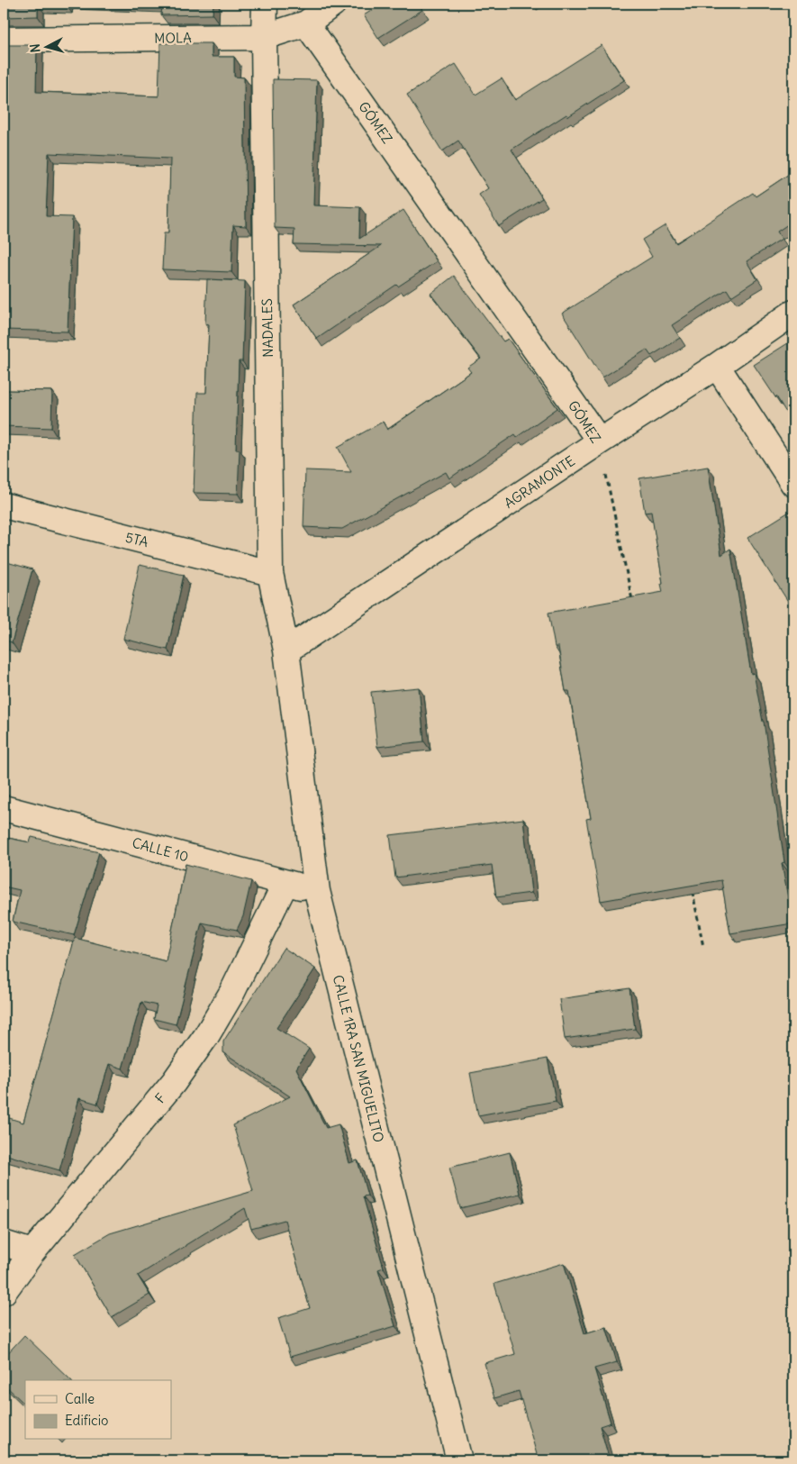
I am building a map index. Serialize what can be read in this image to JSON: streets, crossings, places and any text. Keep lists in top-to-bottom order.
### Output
{
  "streets": {
    "street": [
      "MOLA",
      "GÓMEZ",
      "NADALES",
      "AGRAMONTE",
      "5TA",
      "CALLE 10",
      "CALLE 1RA SAN MIGUELITO",
      "F"
    ]
  },
  "crossings": [
    ["MOLA", "GÓMEZ"],
    ["MOLA", "NADALES"],
    ["GÓMEZ", "AGRAMONTE"],
    ["NADALES", "AGRAMONTE"],
    ["NADALES", "5TA"],
    ["NADALES", "CALLE 1RA SAN MIGUELITO"],
    ["AGRAMONTE", "CALLE 1RA SAN MIGUELITO"],
    ["CALLE 10", "CALLE 1RA SAN MIGUELITO"],
    ["CALLE 10", "F"]
  ],
  "legend": ["Calle", "Edificio"],
  "north": "left"
}
